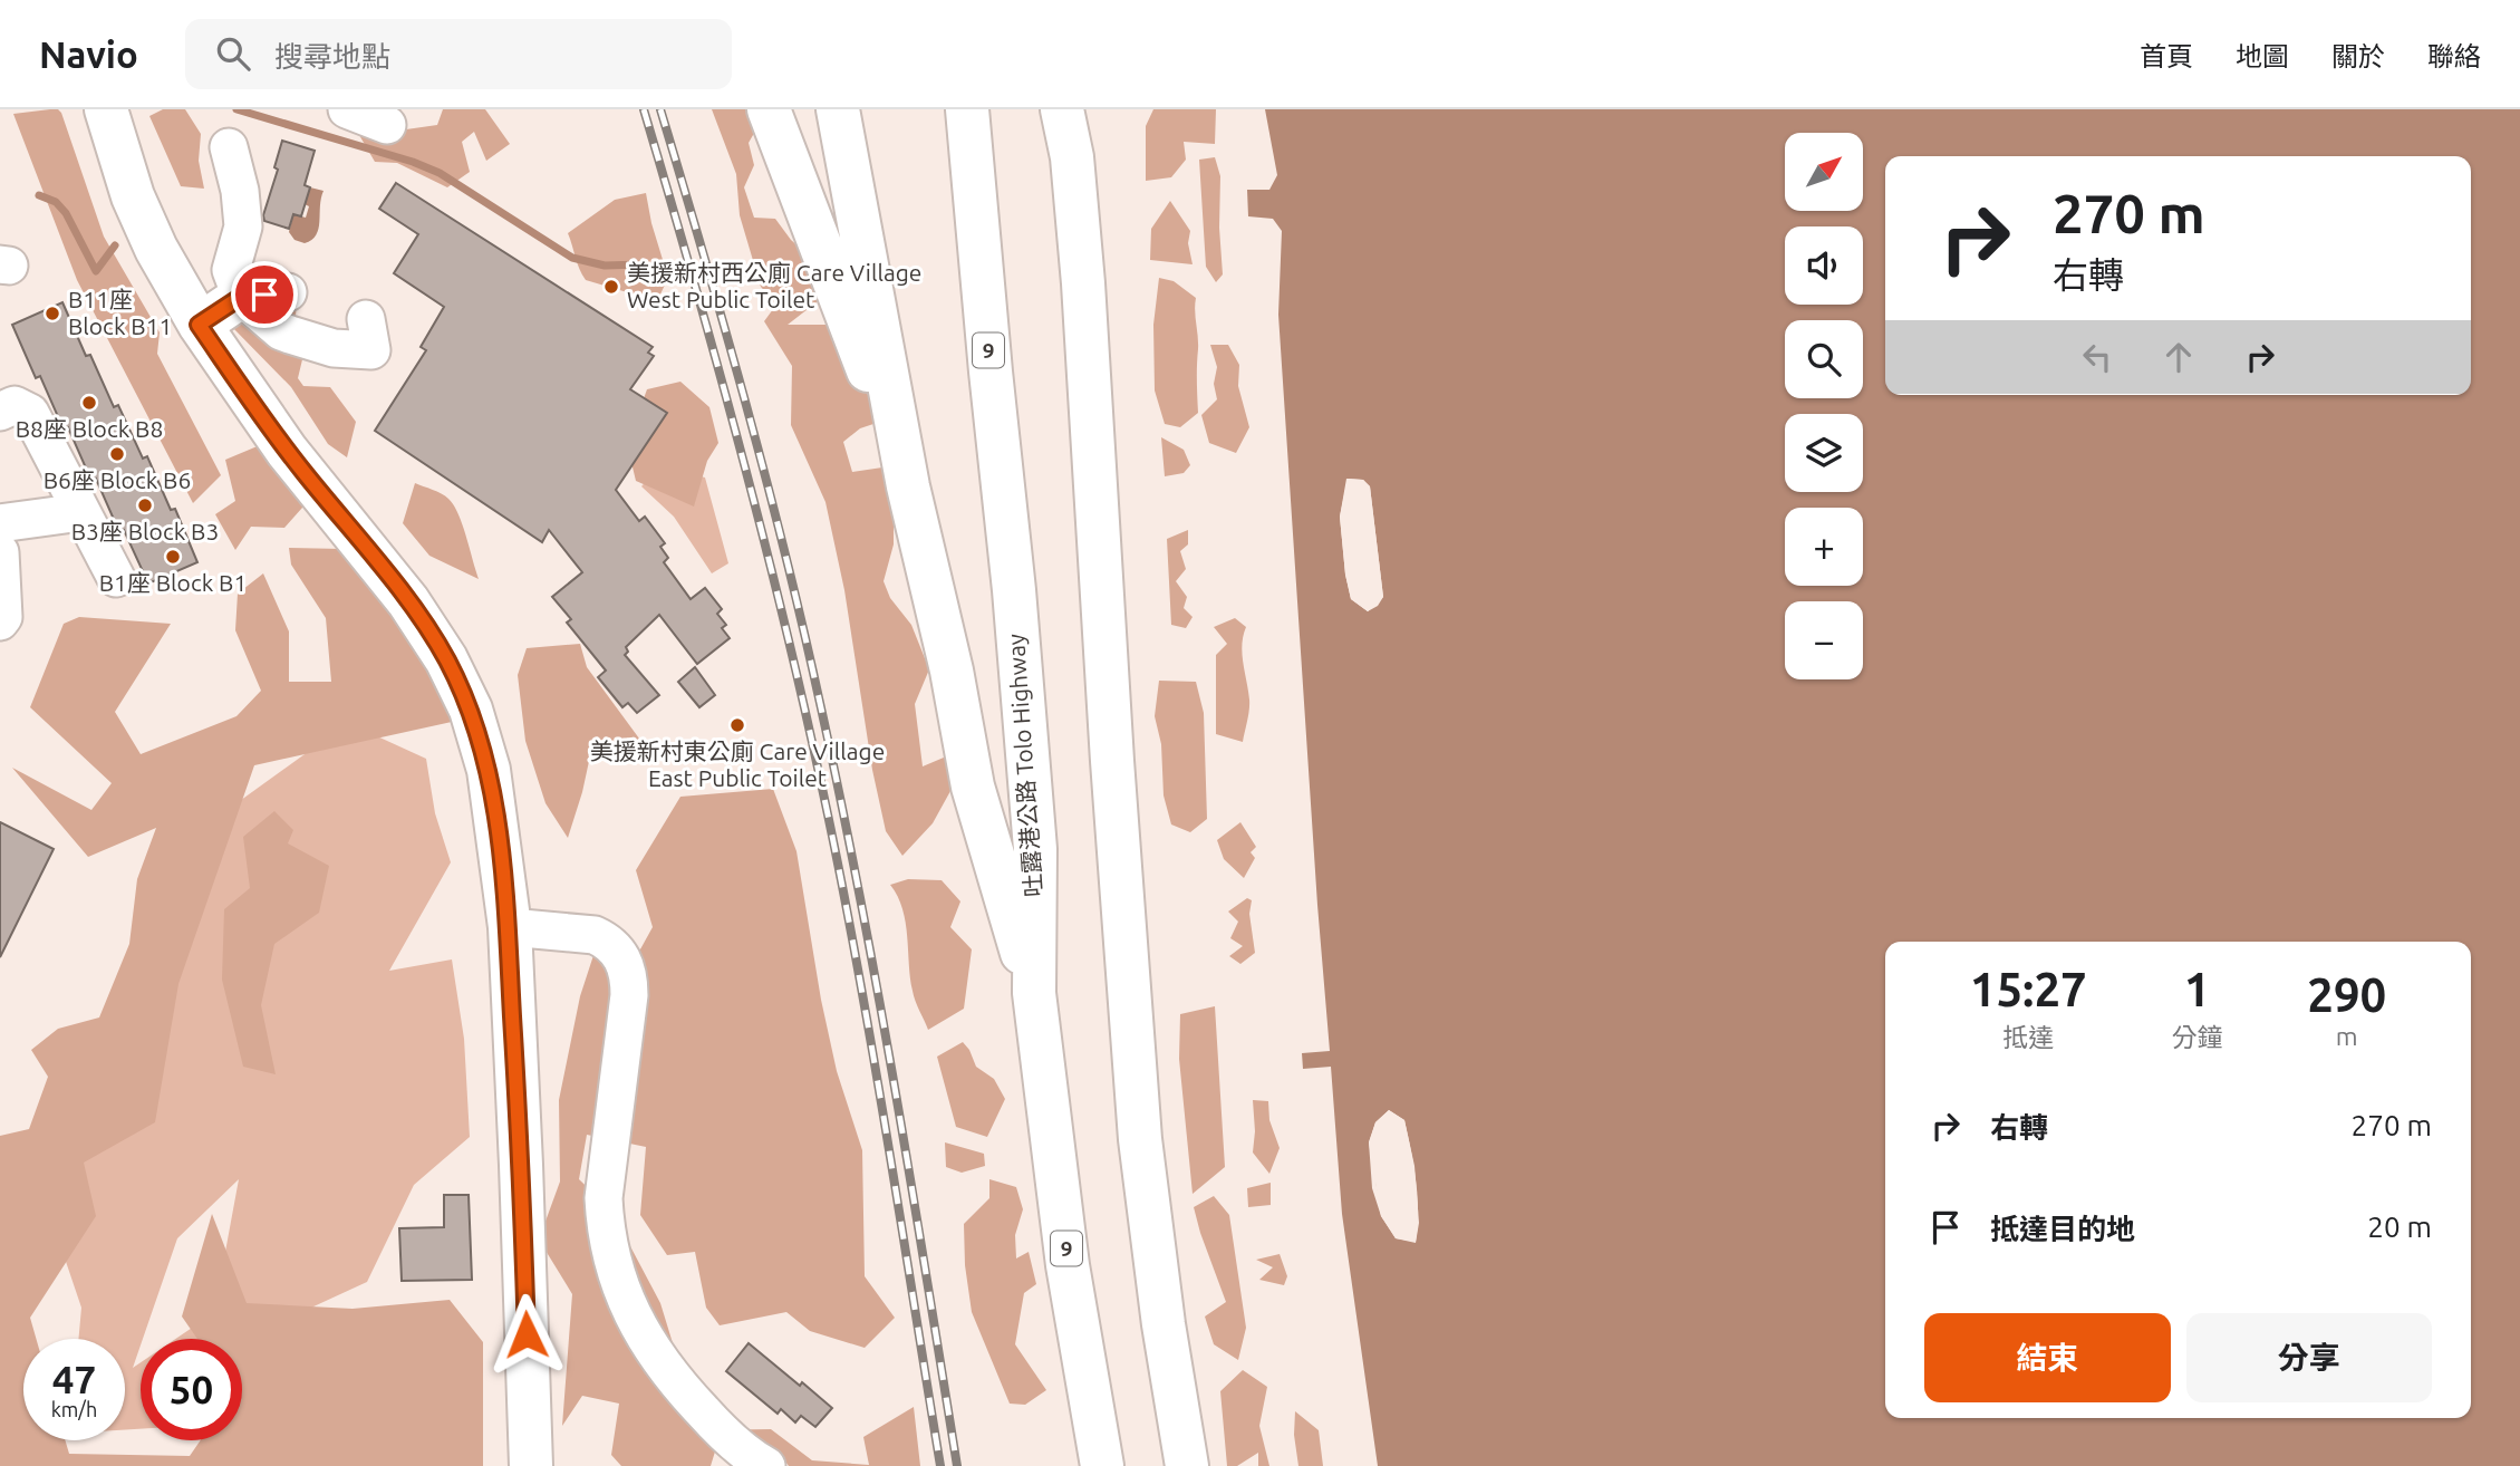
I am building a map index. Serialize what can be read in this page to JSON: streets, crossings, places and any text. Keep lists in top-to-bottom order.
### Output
{
  "streets": {
    "main road": ["9", "吐露港公路 Tolo Highway"]
  },
  "places": [
    "美援新村西公廁 Care Village West Public Toilet",
    "B11座 Block B11",
    "B8座 Block B8",
    "B6座 Block B6",
    "B3座 Block B3",
    "B1座 Block B1",
    "美援新村東公廁 Care Village East Public Toilet"
  ],
  "north": "top right",
  "page": {
    "header": "Navio",
    "search": "搜尋地點",
    "nav": [
      "首頁",
      "地圖",
      "關於",
      "聯絡"
    ],
    "map_buttons": ["+", "−"],
    "turn": ["270 m", "右轉"],
    "eta": [
      "15:27",
      "抵達",
      "1",
      "分鐘",
      "290",
      "m"
    ],
    "list": [
      {
        "name": "右轉",
        "value": "270 m"
      },
      {
        "name": "抵達目的地",
        "value": "20 m"
      }
    ],
    "buttons": ["結束", "分享"],
    "speed": "47 km/h",
    "limit": "50"
  }
}
